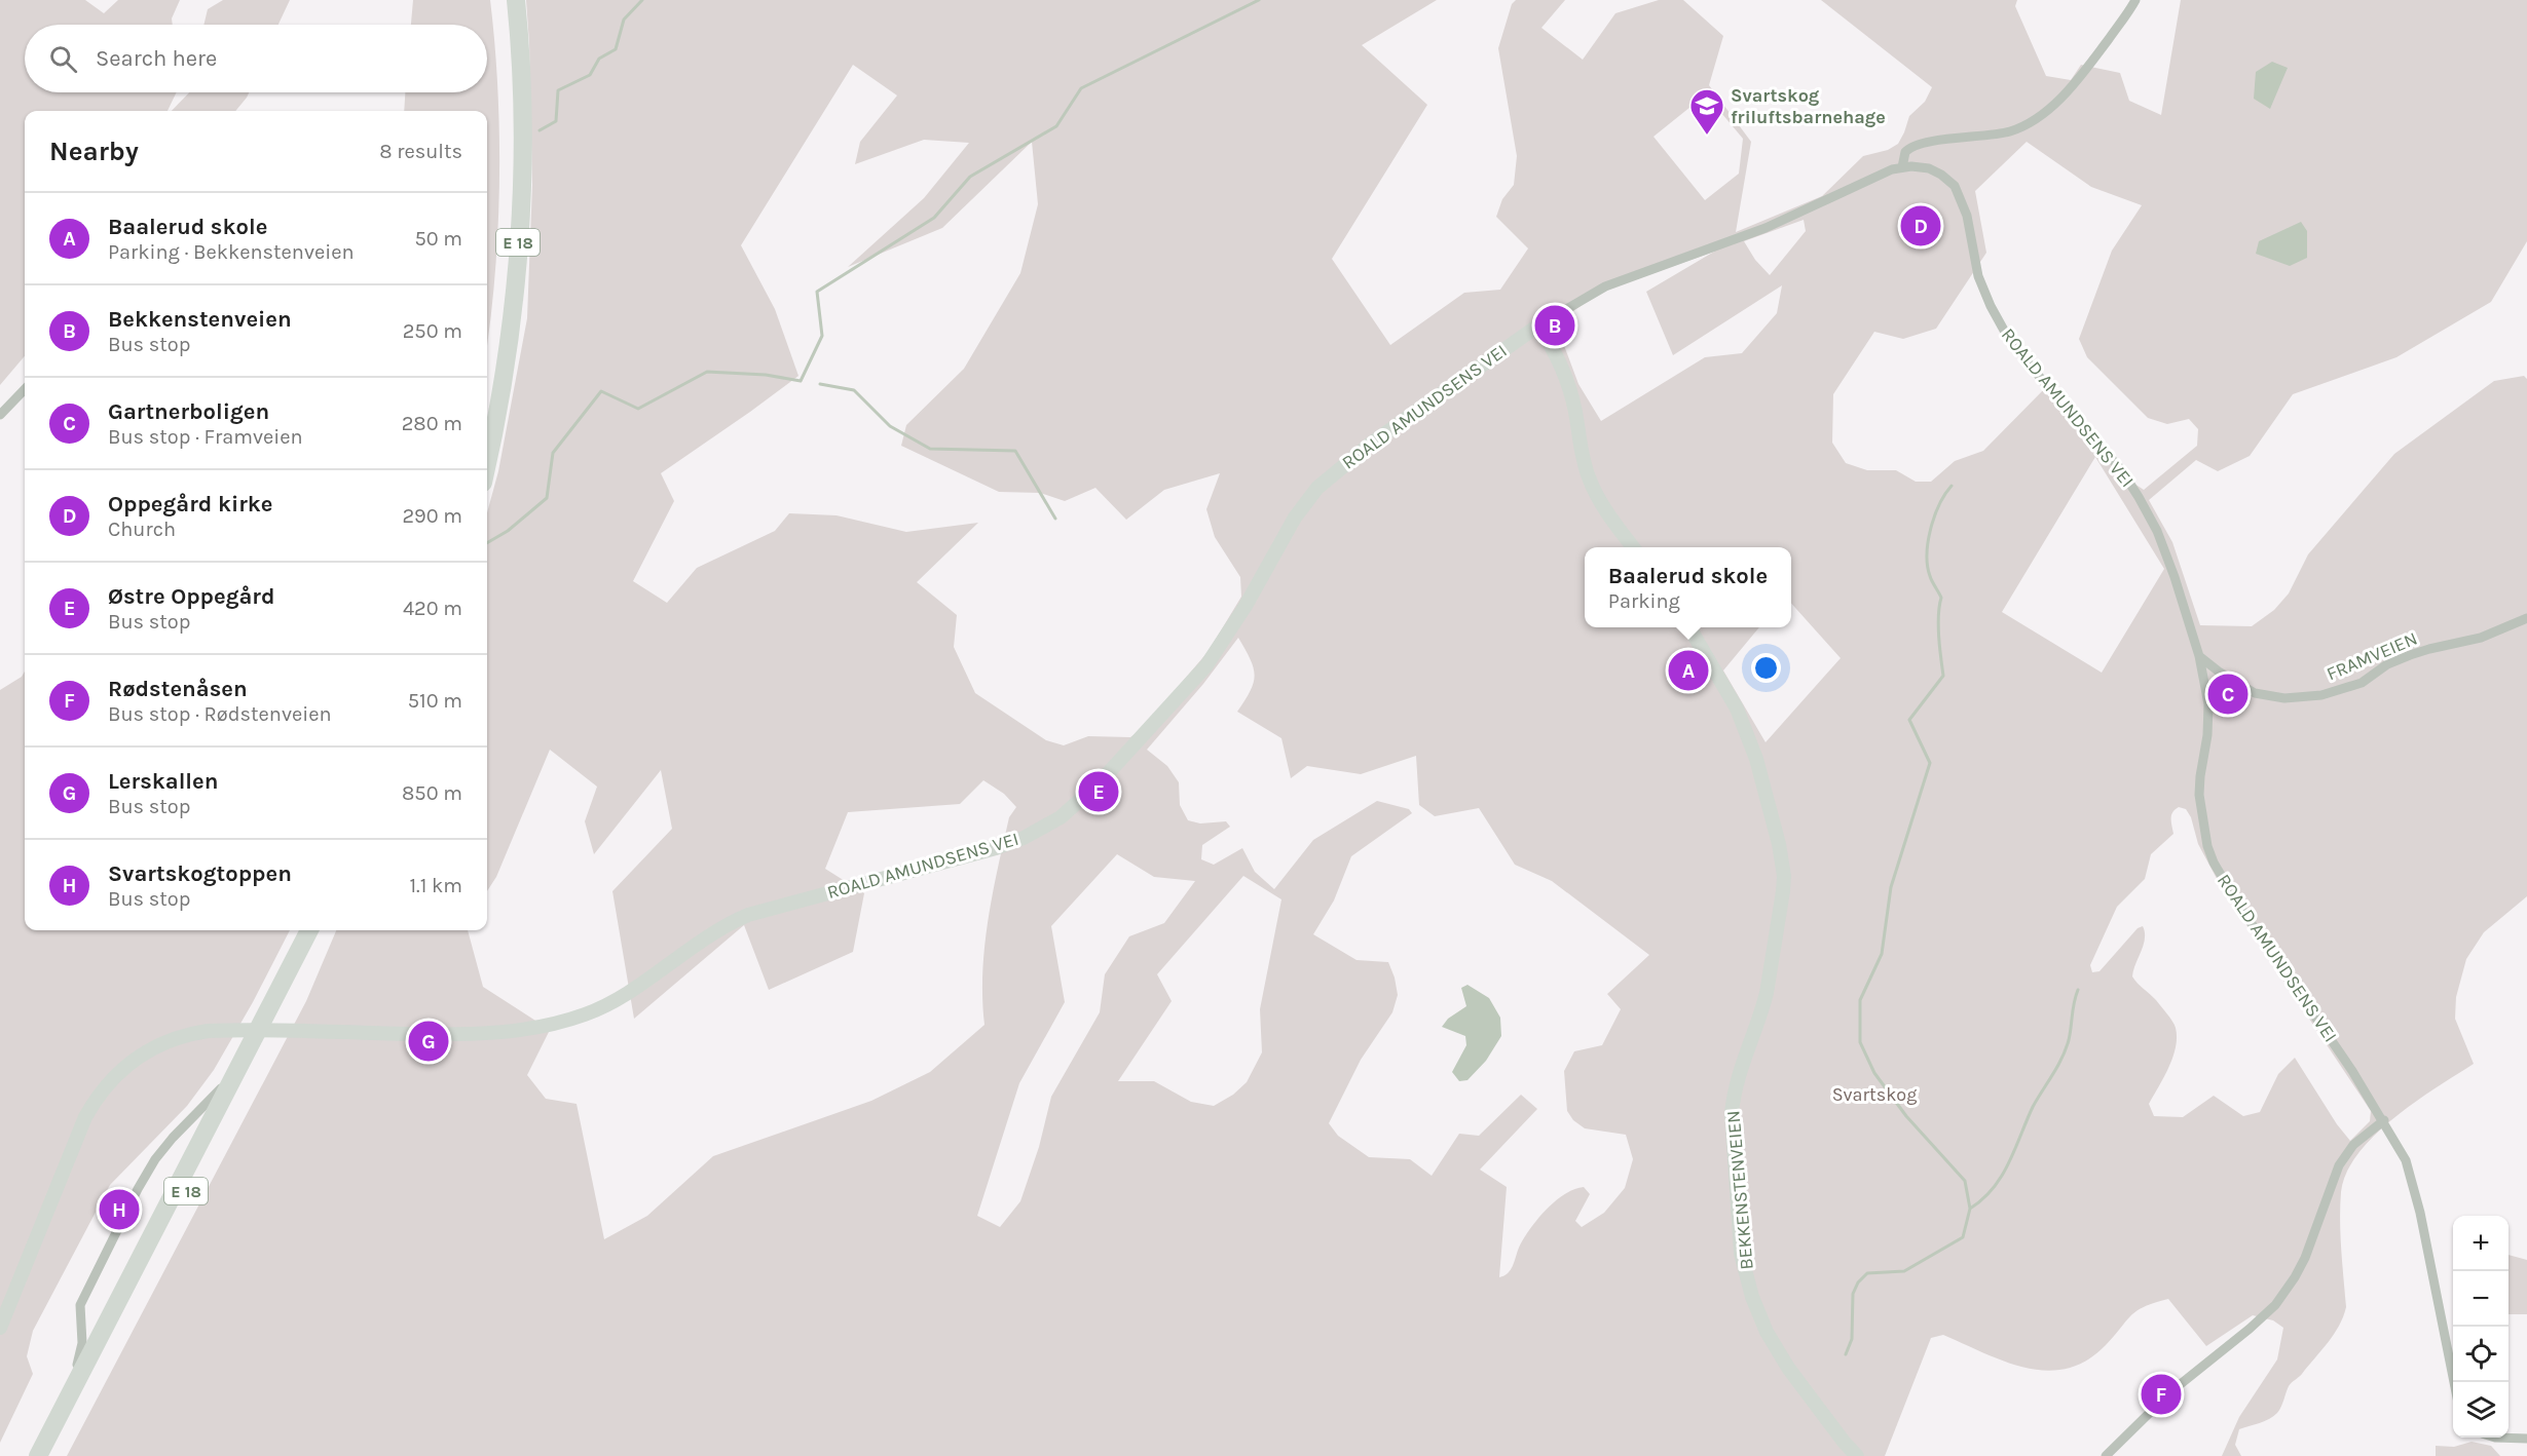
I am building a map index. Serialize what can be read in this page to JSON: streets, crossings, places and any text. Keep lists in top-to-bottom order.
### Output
{
  "streets": {
    "highway": ["E 18"],
    "main road": ["ROALD AMUNDSENS VEI", "BEKKENSTENVEIEN"],
    "street": ["FRAMVEIEN"]
  },
  "crossings": [
    ["ROALD AMUNDSENS VEI", "FRAMVEIEN"]
  ],
  "parks": ["Svartskog"],
  "places": {
    "school or university": ["Svartskog friluftsbarnehage"]
  },
  "page": {
    "search": "Search here",
    "heading": ["Nearby", "8 results"],
    "list": [
      {
        "mark": "A",
        "name": "Baalerud skole",
        "note": "Parking · Bekkenstenveien",
        "value": "50 m"
      },
      {
        "mark": "B",
        "name": "Bekkenstenveien",
        "note": "Bus stop",
        "value": "250 m"
      },
      {
        "mark": "C",
        "name": "Gartnerboligen",
        "note": "Bus stop · Framveien",
        "value": "280 m"
      },
      {
        "mark": "D",
        "name": "Oppegård kirke",
        "note": "Church",
        "value": "290 m"
      },
      {
        "mark": "E",
        "name": "Østre Oppegård",
        "note": "Bus stop",
        "value": "420 m"
      },
      {
        "mark": "F",
        "name": "Rødstenåsen",
        "note": "Bus stop · Rødstenveien",
        "value": "510 m"
      },
      {
        "mark": "G",
        "name": "Lerskallen",
        "note": "Bus stop",
        "value": "850 m"
      },
      {
        "mark": "H",
        "name": "Svartskogtoppen",
        "note": "Bus stop",
        "value": "1.1 km"
      }
    ],
    "pins": [
      "D",
      "B",
      "A",
      "C",
      "E",
      "G",
      "H",
      "F"
    ],
    "popup": ["Baalerud skole", "Parking"],
    "map_buttons": ["+", "−"]
  }
}
